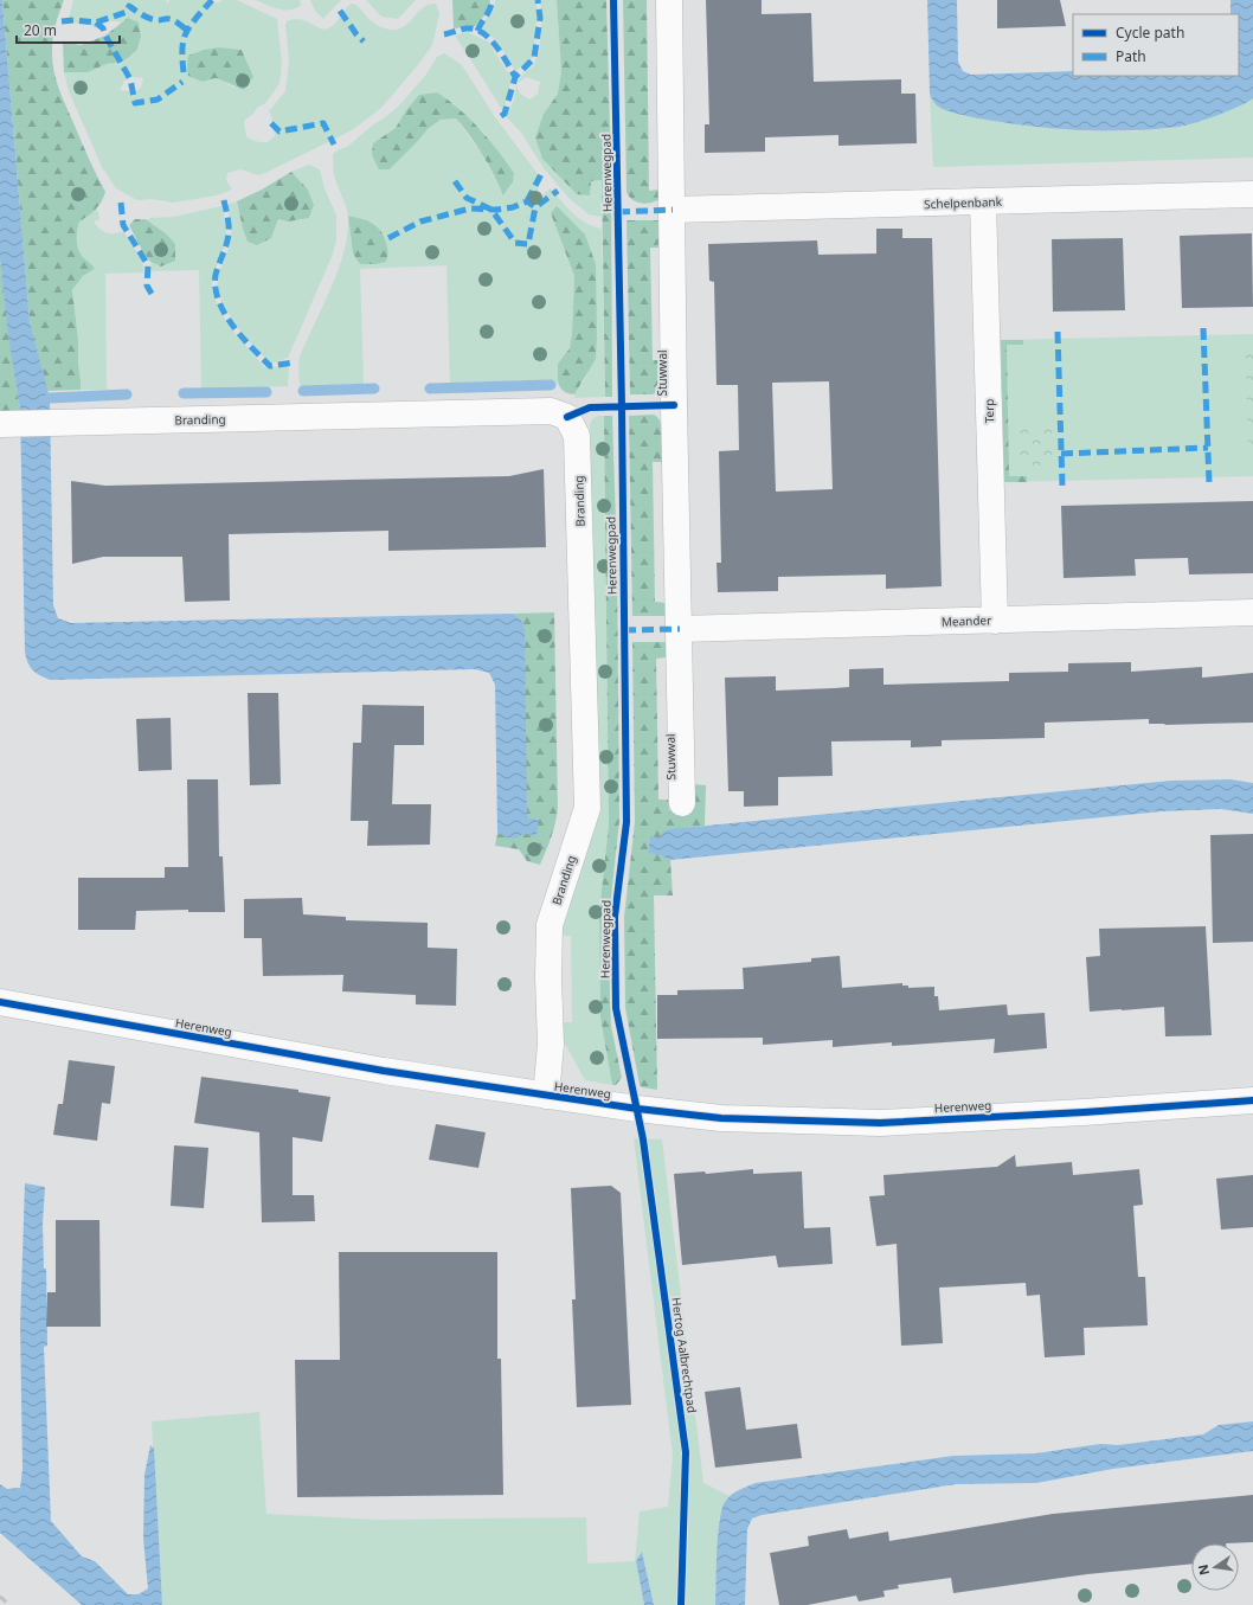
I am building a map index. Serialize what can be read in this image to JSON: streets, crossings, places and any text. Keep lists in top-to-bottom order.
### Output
{
  "streets": {
    "street": [
      "Schelpenbank",
      "Stuwwal",
      "Terp",
      "Branding",
      "Meander",
      "Herenweg"
    ],
    "cycle path": ["Herenwegpad"]
  },
  "crossings": [
    ["Schelpenbank", "Stuwwal"],
    ["Schelpenbank", "Terp"],
    ["Stuwwal", "Meander"],
    ["Terp", "Meander"],
    ["Branding", "Herenweg"]
  ],
  "legend": ["Cycle path", "Path"],
  "scale_bar": "20 m",
  "north": "left"
}
